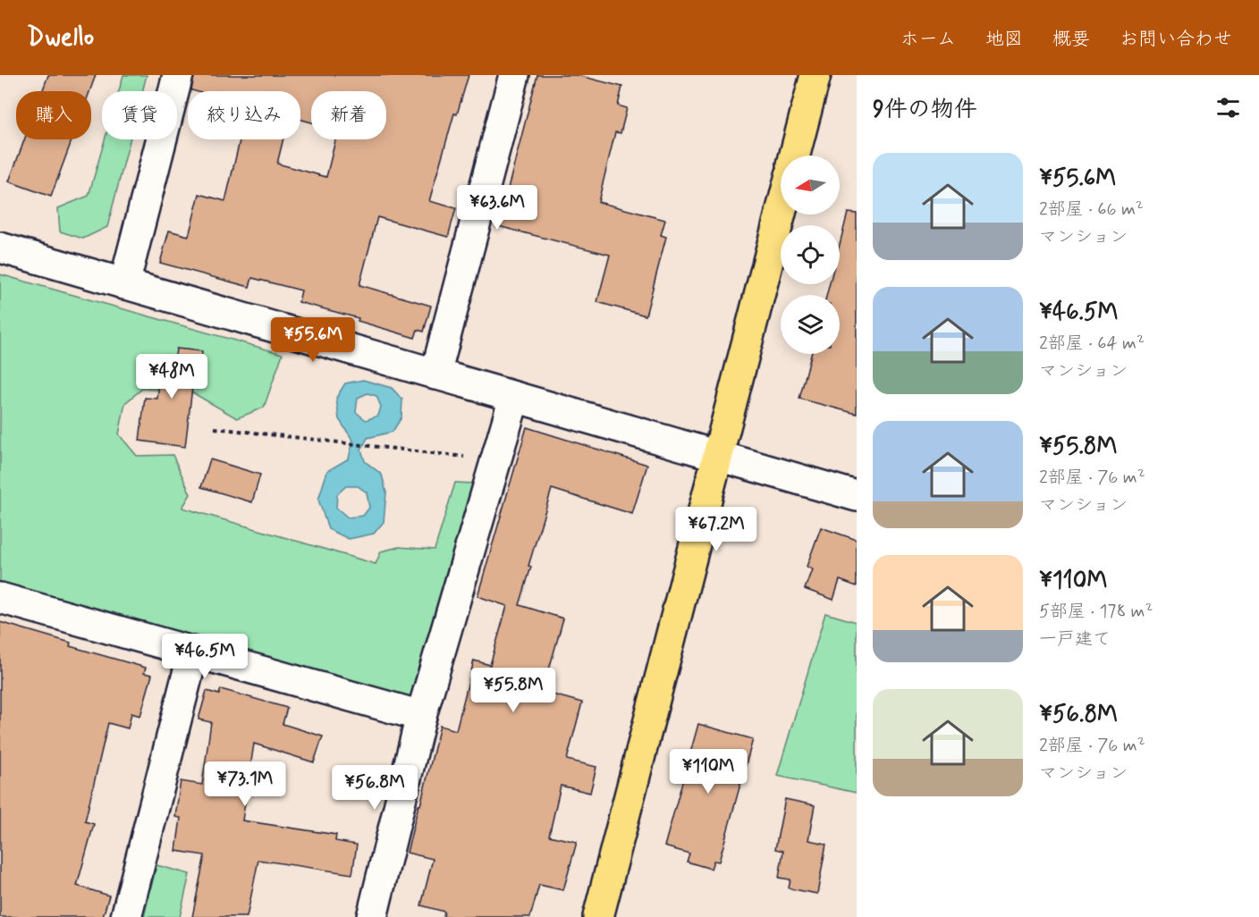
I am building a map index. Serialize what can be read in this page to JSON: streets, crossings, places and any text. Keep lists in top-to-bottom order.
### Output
{
  "north": "left",
  "page": {
    "header": "Dwello",
    "nav": [
      "ホーム",
      "地図",
      "概要",
      "お問い合わせ"
    ],
    "heading": "9件の物件",
    "chip": [
      "購入",
      "賃貸",
      "絞り込み",
      "新着"
    ],
    "list": [
      {
        "name": "¥55.6M",
        "note": "2部屋 · 66 m² · マンション"
      },
      {
        "name": "¥46.5M",
        "note": "2部屋 · 64 m² · マンション"
      },
      {
        "name": "¥55.8M",
        "note": "2部屋 · 76 m² · マンション"
      },
      {
        "name": "¥110M",
        "note": "5部屋 · 178 m² · 一戸建て"
      },
      {
        "name": "¥56.8M",
        "note": "2部屋 · 76 m² · マンション"
      }
    ],
    "price": [
      "¥63.6M",
      "¥55.6M",
      "¥48M",
      "¥67.2M",
      "¥46.5M",
      "¥55.8M",
      "¥110M",
      "¥73.1M",
      "¥56.8M"
    ]
  }
}
